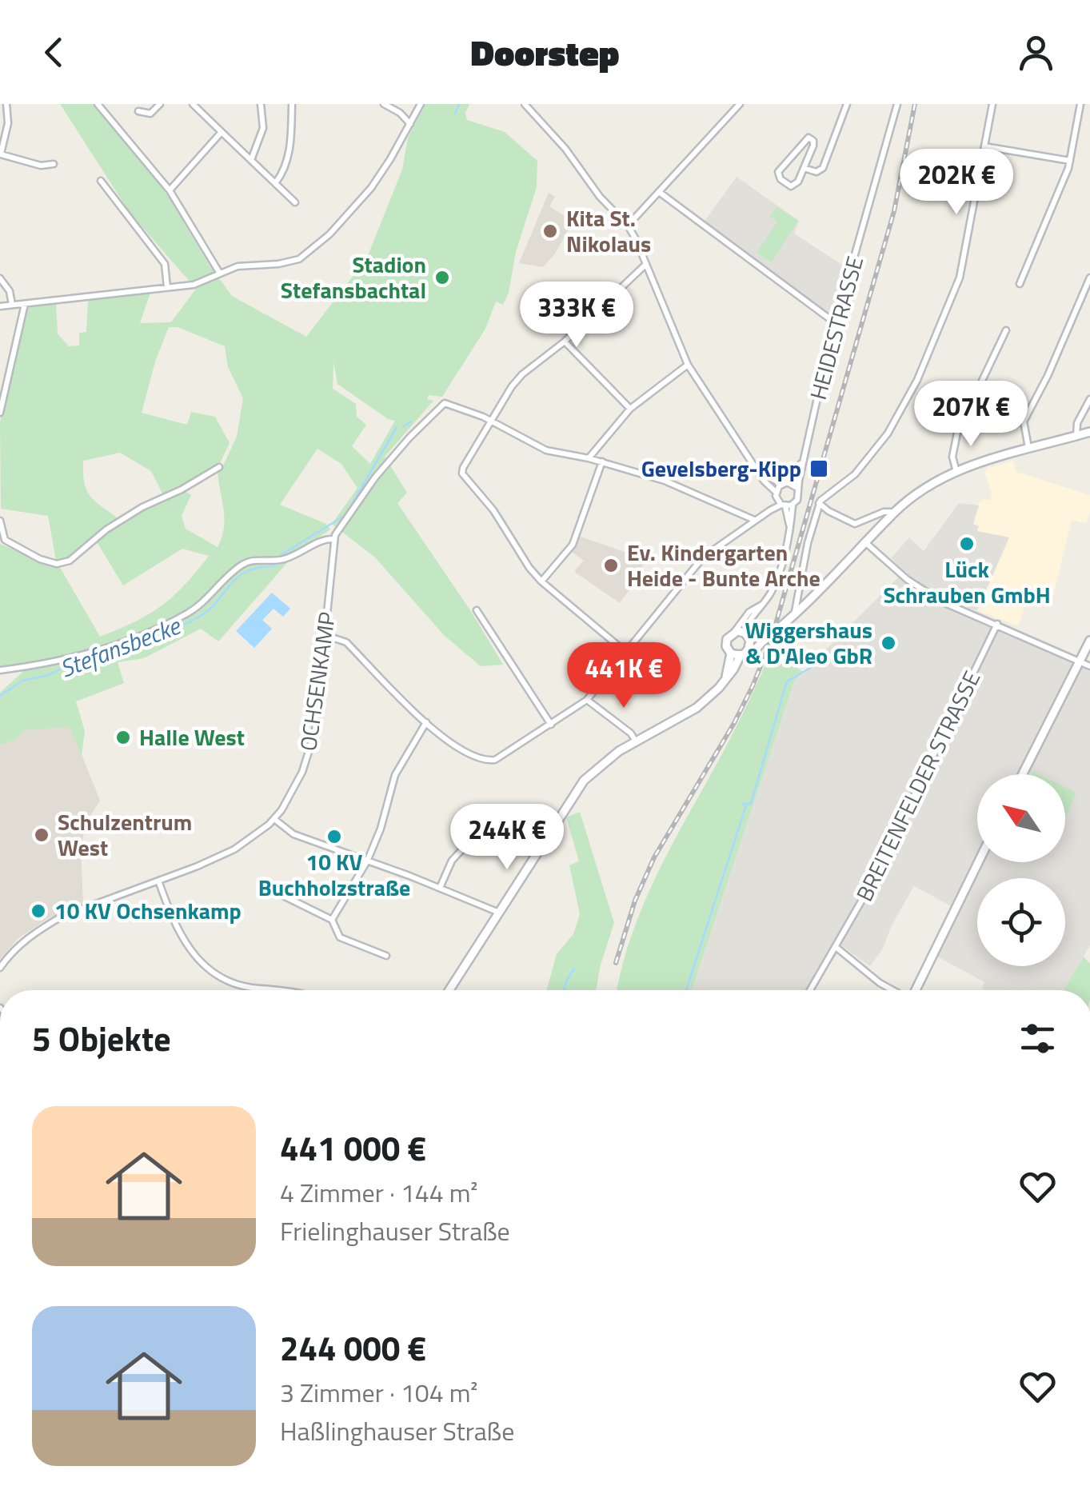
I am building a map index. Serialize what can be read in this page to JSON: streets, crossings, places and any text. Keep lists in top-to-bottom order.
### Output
{
  "streets": {
    "street": ["HEIDESTRASSE", "OCHSENKAMP", "BREITENFELDER STRASSE"]
  },
  "water": ["Stefansbecke"],
  "places": {
    "other": [
      "Kita St. Nikolaus",
      "Stadion Stefansbachtal",
      "Lück Schrauben GmbH",
      "Ev. Kindergarten Heide - Bunte Arche",
      "Wiggershaus & D'Aleo GbR",
      "Halle West",
      "Schulzentrum West",
      "10 KV Buchholzstraße",
      "10 KV Ochsenkamp"
    ],
    "transit": ["Gevelsberg-Kipp"]
  },
  "north": "top left",
  "page": {
    "header": "Doorstep",
    "price": [
      "202K €",
      "333K €",
      "207K €",
      "441K €",
      "244K €"
    ],
    "heading": "5 Objekte",
    "list": [
      {
        "name": "441 000 €",
        "note": "4 Zimmer · 144 m² · Frielinghauser Straße"
      },
      {
        "name": "244 000 €",
        "note": "3 Zimmer · 104 m² · Haßlinghauser Straße"
      }
    ]
  }
}
